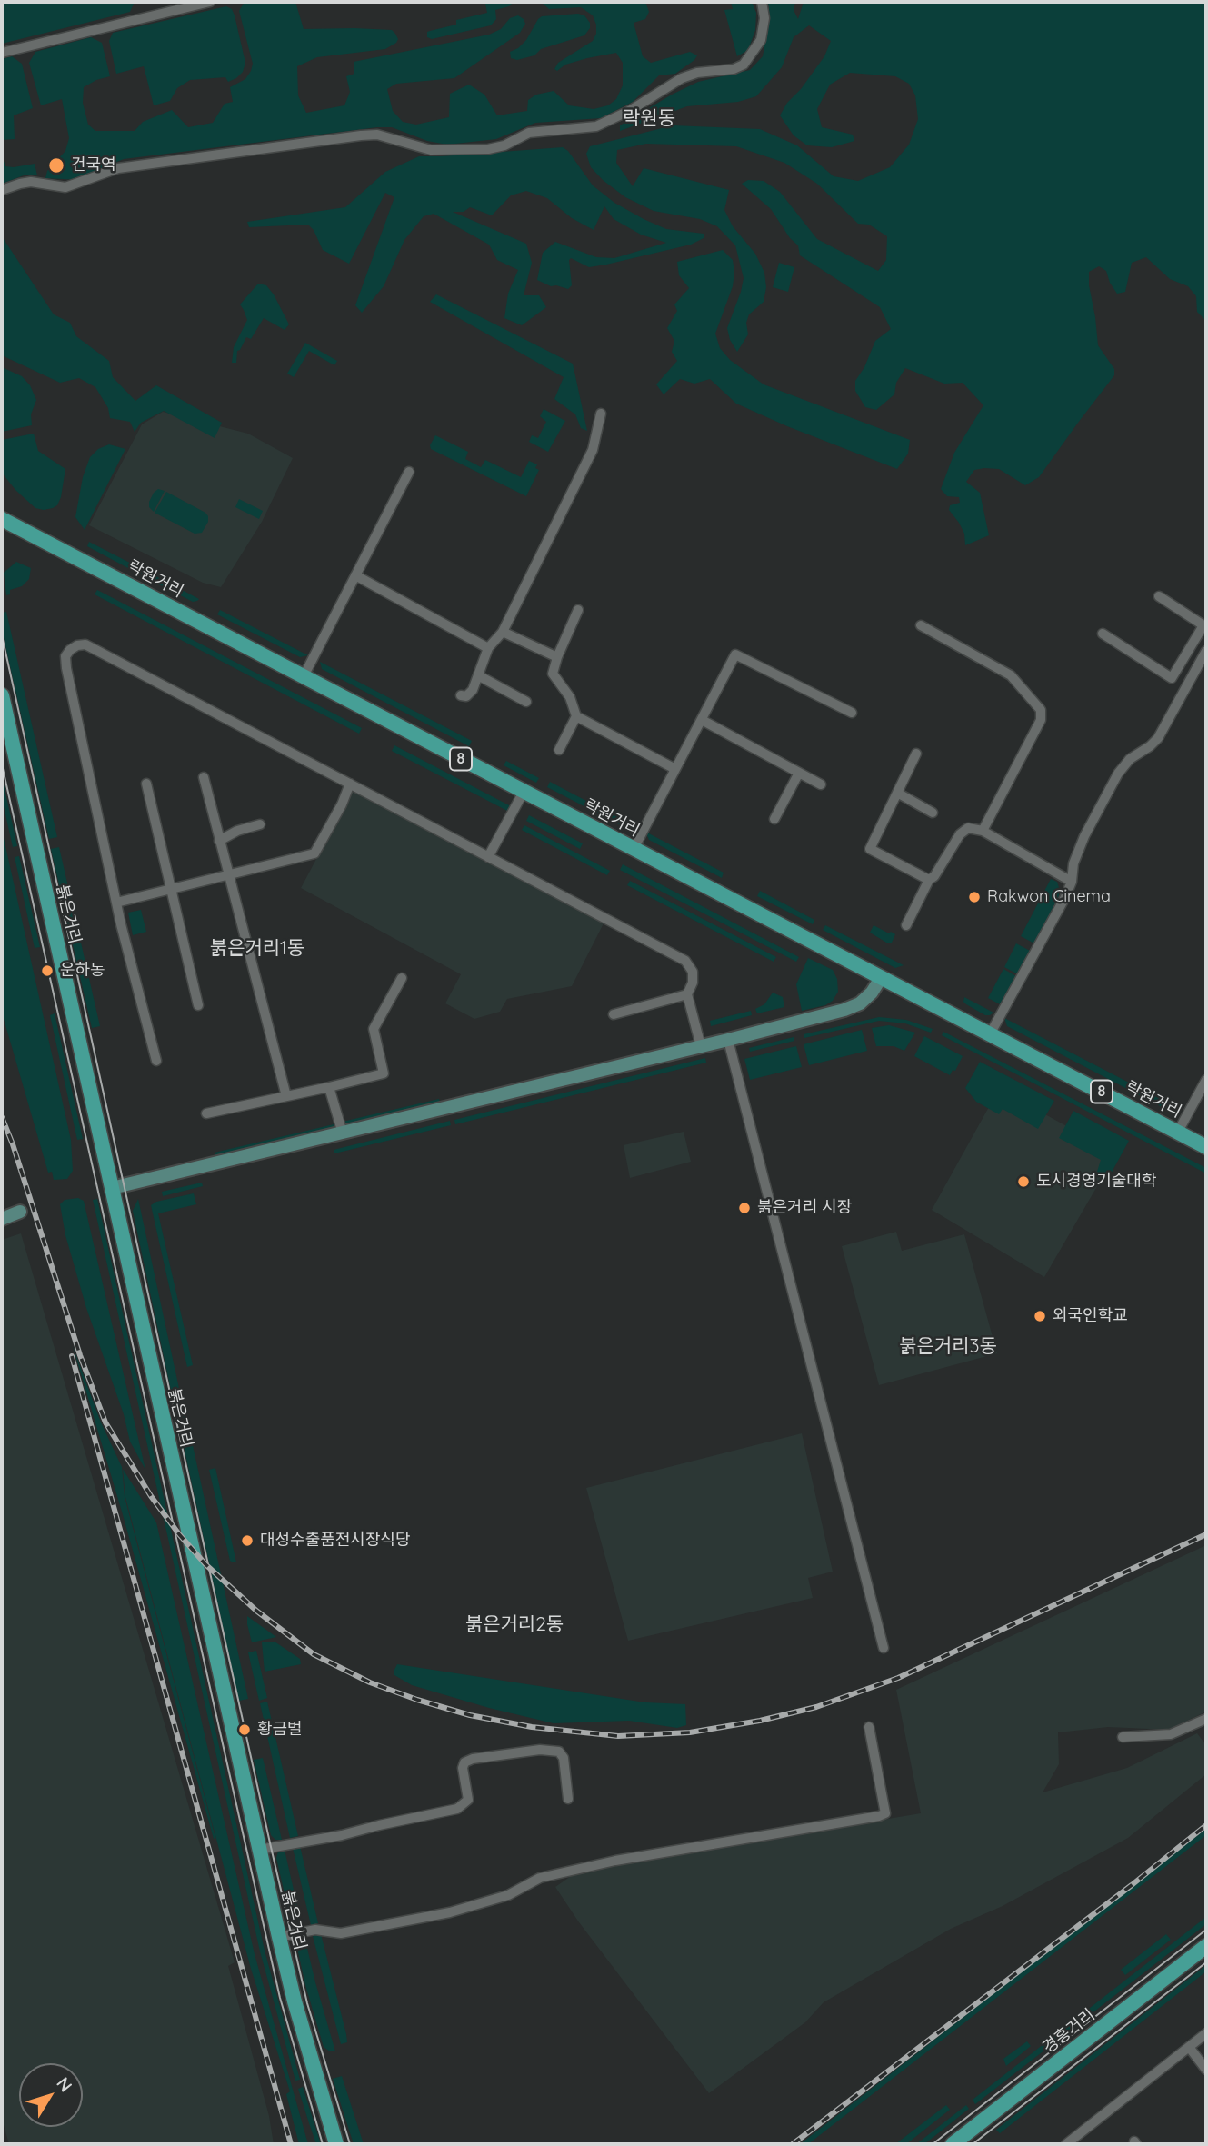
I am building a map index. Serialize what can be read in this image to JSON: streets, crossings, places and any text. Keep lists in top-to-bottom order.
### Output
{
  "streets": {
    "main road": [
      "락원거리",
      "8",
      "붉은거리",
      "경흥거리"
    ]
  },
  "districts": [
    "락원동",
    "붉은거리1동",
    "붉은거리3동",
    "붉은거리2동"
  ],
  "places": [
    "건국역",
    "Rakwon Cinema",
    "운하동",
    "도시경영기술대학",
    "붉은거리 시장",
    "외국인학교",
    "대성수출품전시장식당",
    "황금벌"
  ],
  "north": "top right"
}
